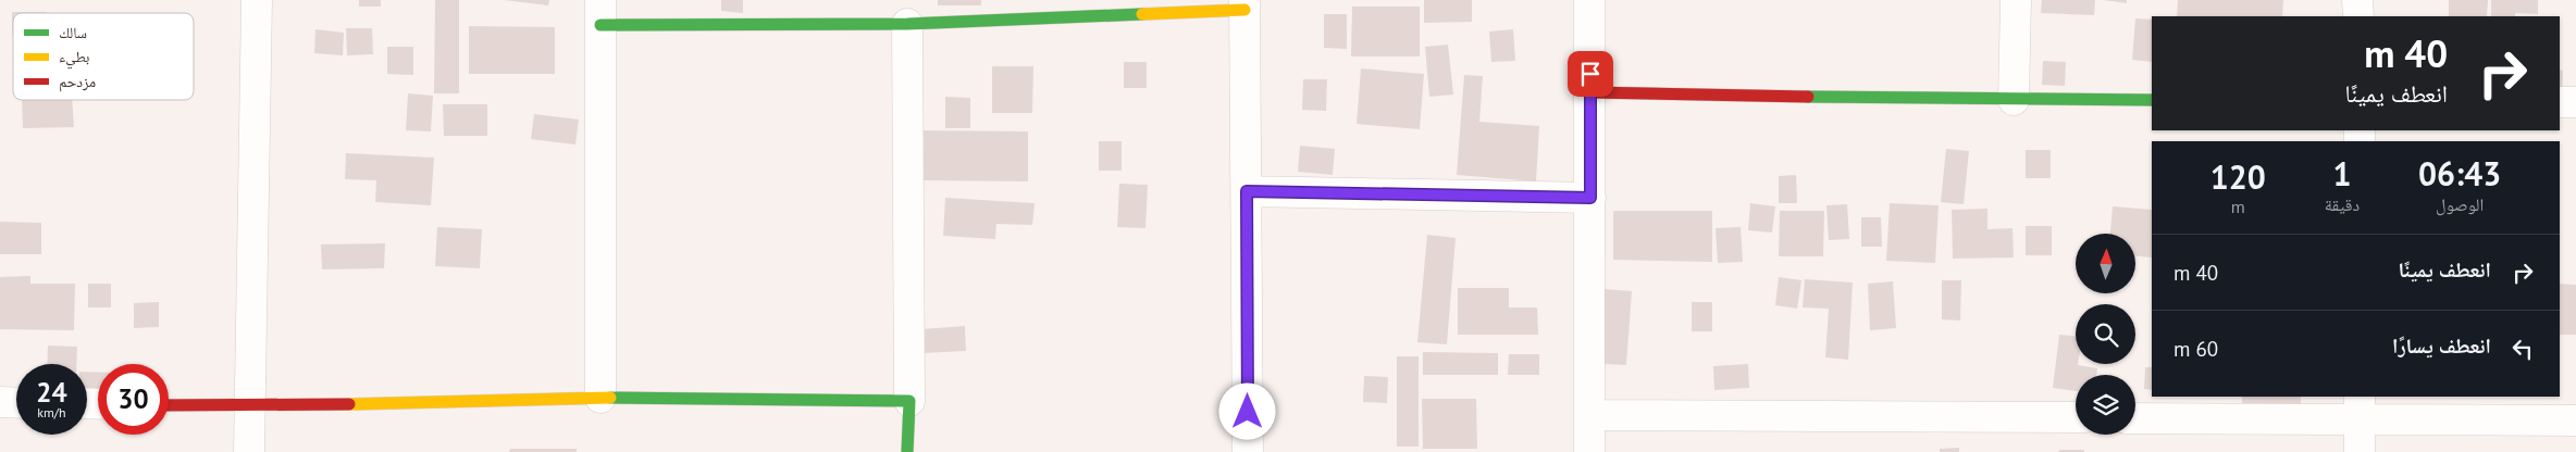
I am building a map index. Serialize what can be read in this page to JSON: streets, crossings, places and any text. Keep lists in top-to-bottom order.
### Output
{
  "legend": ["سالك", "بطيء", "مزدحم"],
  "north": "top",
  "page": {
    "turn": ["40 m", "انعطف يمينًا"],
    "eta": [
      "06:43",
      "الوصول",
      "1",
      "دقيقة",
      "120",
      "m"
    ],
    "list": [
      {
        "name": "انعطف يمينًا",
        "value": "40 m"
      },
      {
        "name": "انعطف يسارًا",
        "value": "60 m"
      }
    ],
    "speed": "24 km/h",
    "limit": "30"
  }
}
